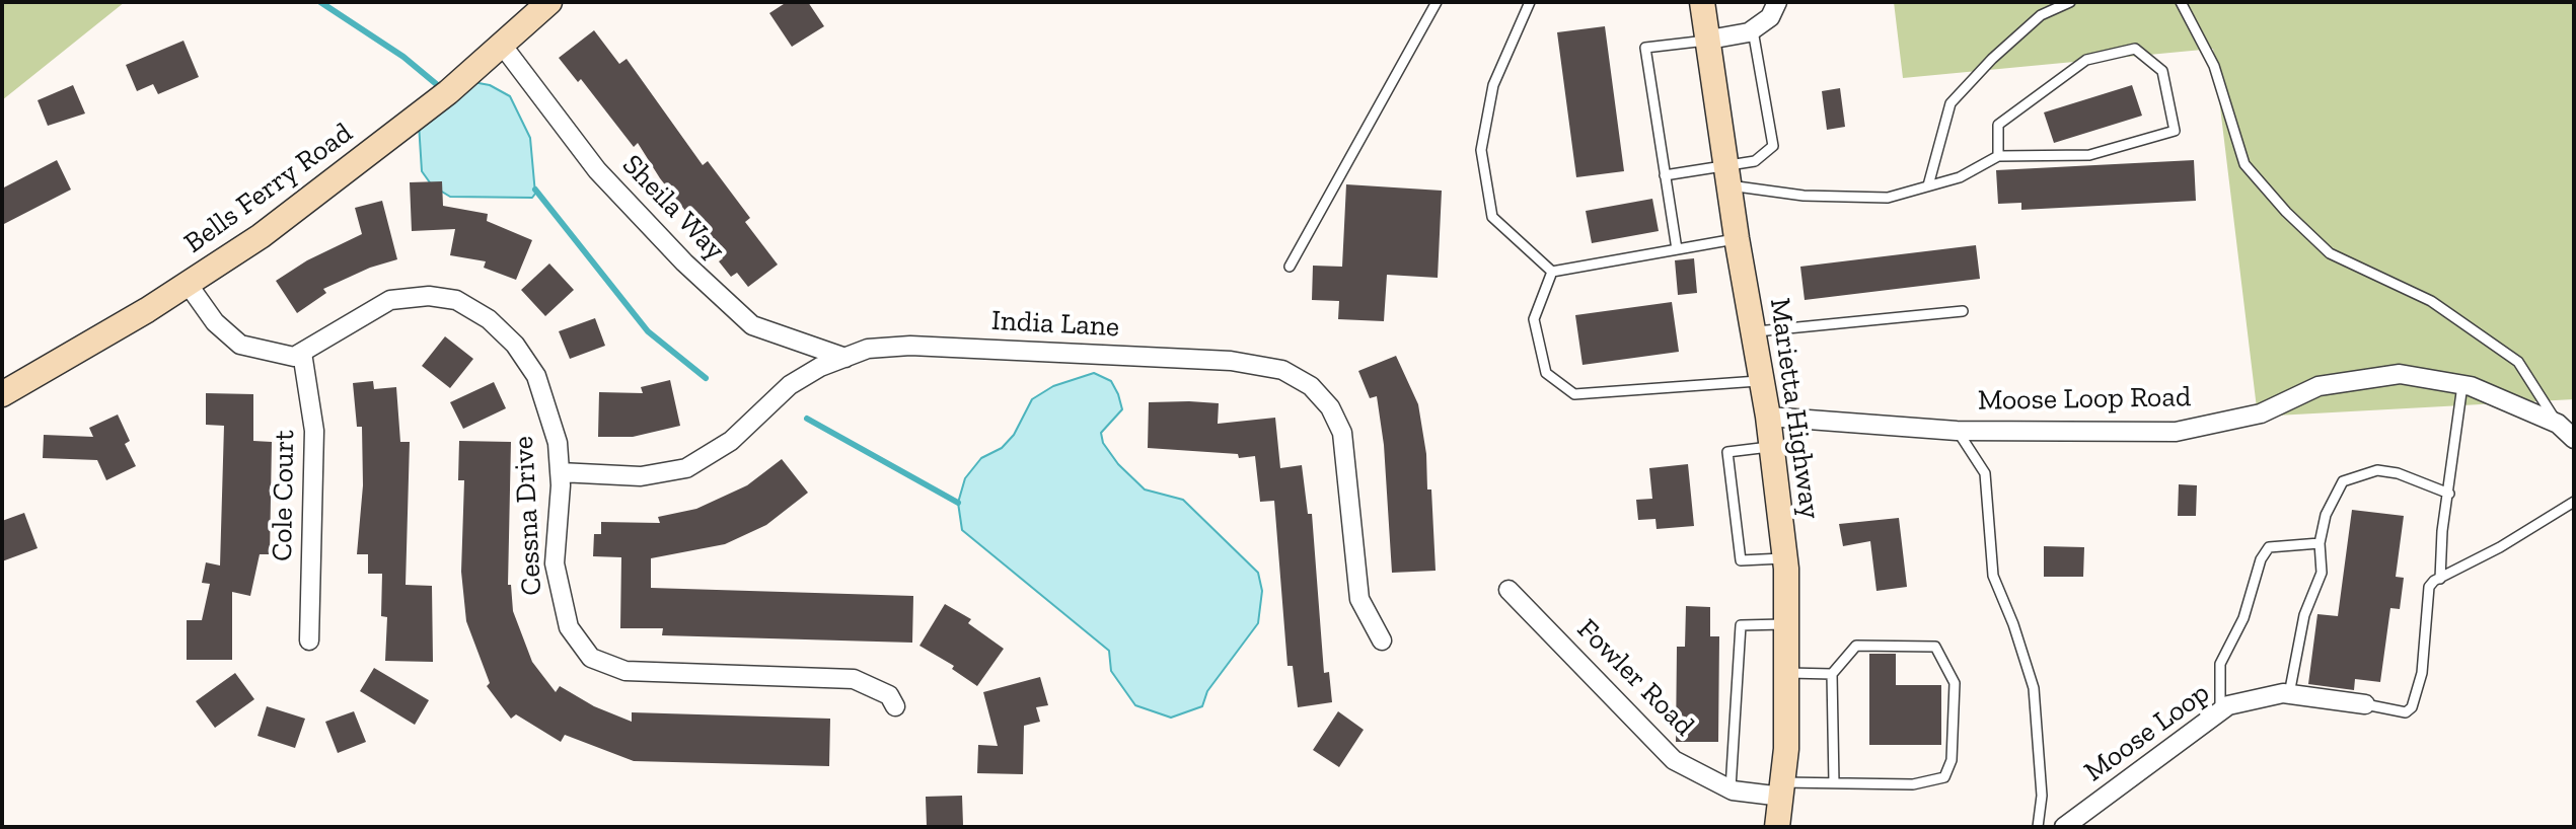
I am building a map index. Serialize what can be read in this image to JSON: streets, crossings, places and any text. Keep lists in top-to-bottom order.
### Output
{
  "streets": {
    "main road": ["Bells Ferry Road", "Marietta Highway"],
    "street": [
      "Sheila Way",
      "India Lane",
      "Moose Loop Road",
      "Cole Court",
      "Cessna Drive",
      "Fowler Road",
      "Moose Loop"
    ]
  },
  "crossings": [
    ["Bells Ferry Road", "Sheila Way"],
    ["Sheila Way", "India Lane"],
    ["India Lane", "Cessna Drive"],
    ["Moose Loop Road", "Marietta Highway"],
    ["Marietta Highway", "Fowler Road"],
    ["Cole Court", "Cessna Drive"]
  ]
}
